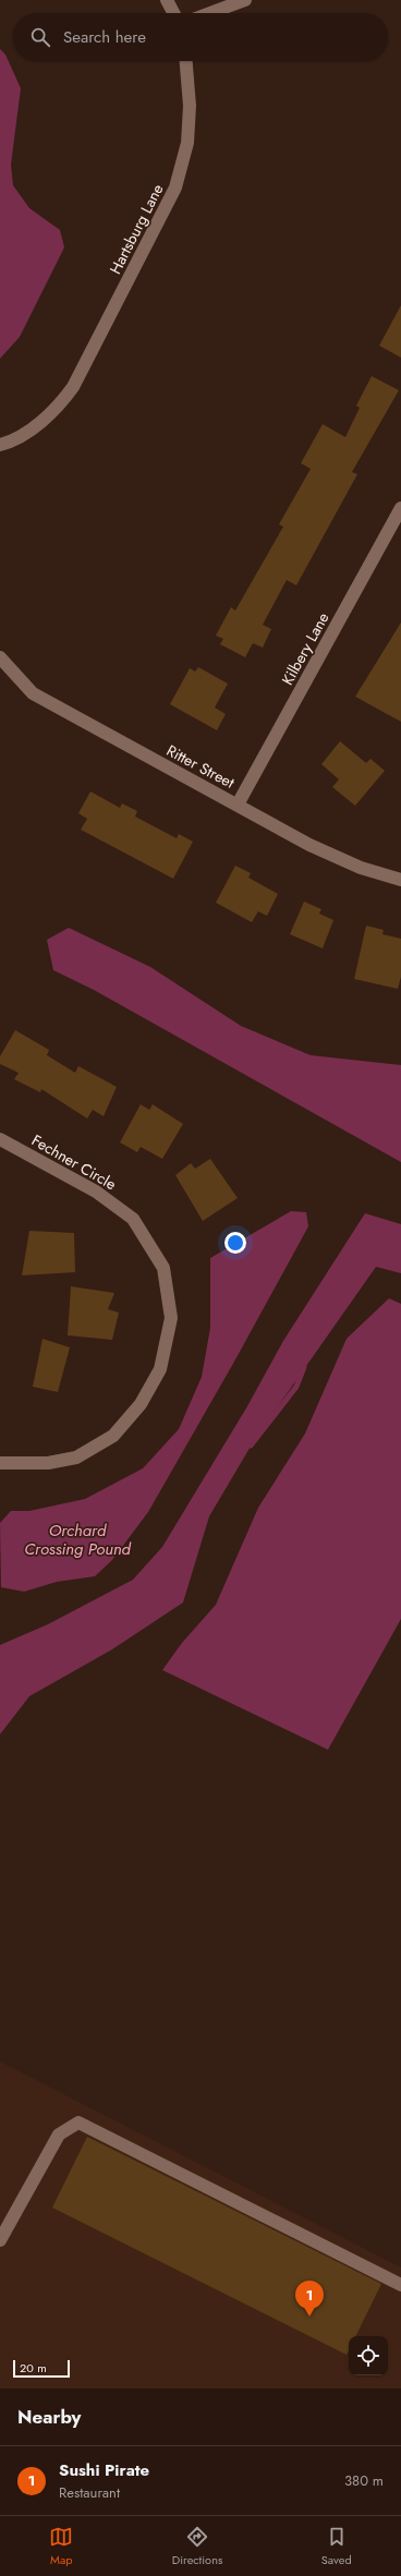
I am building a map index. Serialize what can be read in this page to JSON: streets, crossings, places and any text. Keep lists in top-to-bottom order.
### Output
{
  "streets": {
    "street": [
      "Hartsburg Lane",
      "Kilbery Lane",
      "Ritter Street",
      "Fechner Circle"
    ]
  },
  "crossings": [
    ["Kilbery Lane", "Ritter Street"]
  ],
  "water": ["Orchard Crossing Pound"],
  "scale_bar": "20 m",
  "page": {
    "search": "Search here",
    "pins": "1",
    "scale": "20 m",
    "heading": "Nearby",
    "list": [
      {
        "mark": "1",
        "name": "Sushi Pirate",
        "note": "Restaurant",
        "value": "380 m"
      }
    ],
    "nav": ["Map", "Directions", "Saved"]
  }
}
